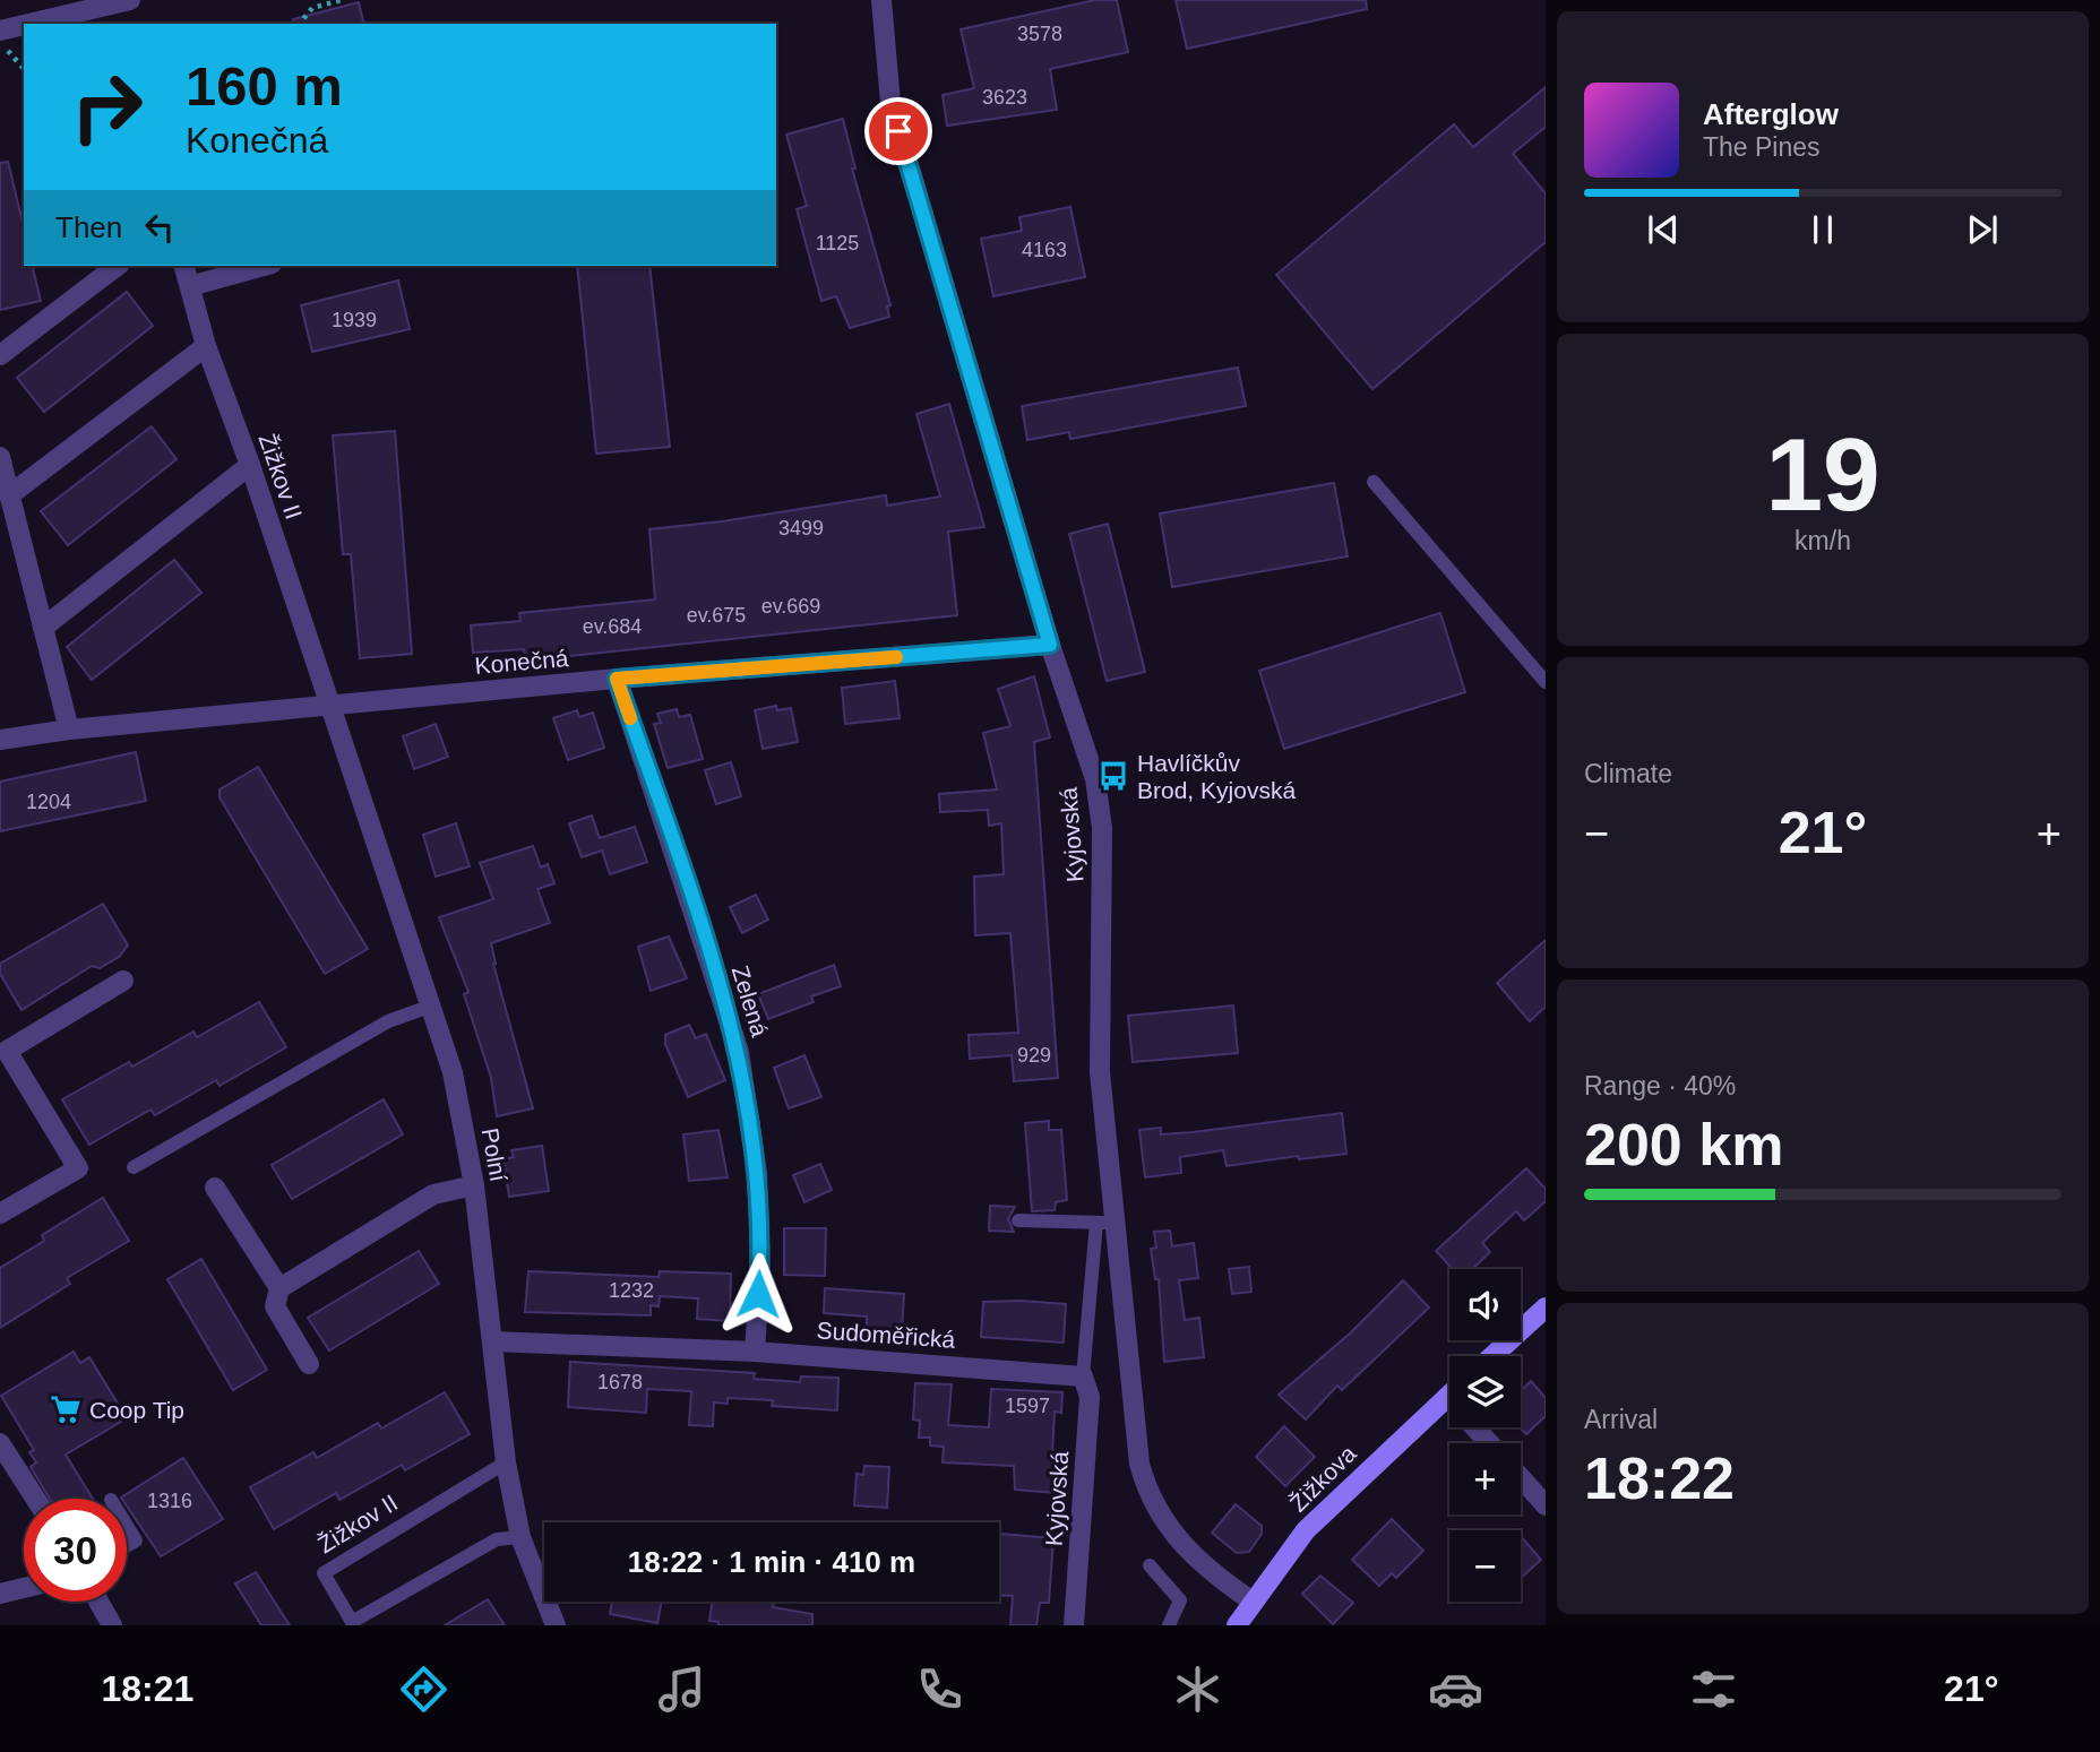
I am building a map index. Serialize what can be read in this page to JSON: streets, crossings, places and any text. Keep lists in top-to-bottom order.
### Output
{
  "streets": {
    "main road": ["Žižkova"],
    "street": [
      "Žižkov II",
      "Konečná",
      "Kyjovská",
      "Zelená",
      "Polní",
      "Sudoměřická"
    ]
  },
  "crossings": [
    ["Žižkov II", "Konečná"],
    ["Žižkov II", "Polní"],
    ["Konečná", "Kyjovská"],
    ["Konečná", "Zelená"],
    ["Konečná", "Polní"],
    ["Kyjovská", "Sudoměřická"],
    ["Kyjovská", "Žižkova"],
    ["Zelená", "Sudoměřická"],
    ["Polní", "Sudoměřická"]
  ],
  "places": {
    "bus stop": ["Havlíčkův Brod, Kyjovská"],
    "supermarket": ["Coop Tip"]
  },
  "house_numbers": [
    "3578",
    "3623",
    "1125",
    "4163",
    "1939",
    "3499",
    "ev.669",
    "ev.675",
    "ev.684",
    "1204",
    "929",
    "1232",
    "1678",
    "1597",
    "1316"
  ],
  "page": {
    "turn": ["160 m", "Konečná"],
    "song": ["Afterglow", "The Pines"],
    "then": "Then",
    "tile": [
      ["19", "km/h"],
      "Climate",
      ["Range · 40%", "200 km"],
      ["Arrival", "18:22"]
    ],
    "heat": ["−", "21°", "+"],
    "map_buttons": ["+", "−"],
    "limit": "30",
    "trip": "18:22 · 1 min · 410 m",
    "tabs": ["18:21", "21°"]
  }
}
